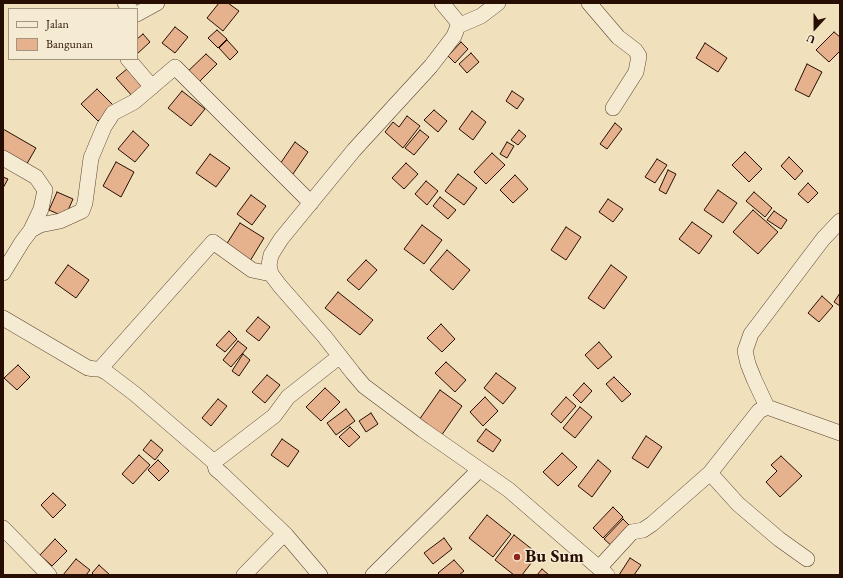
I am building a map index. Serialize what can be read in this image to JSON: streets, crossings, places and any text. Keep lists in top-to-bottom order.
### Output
{
  "places": ["Bu Sum"],
  "legend": ["Jalan", "Bangunan"],
  "north": "bottom"
}
